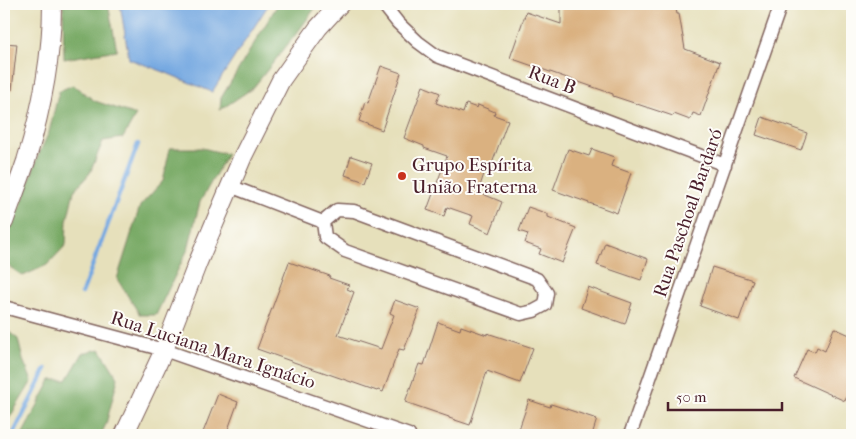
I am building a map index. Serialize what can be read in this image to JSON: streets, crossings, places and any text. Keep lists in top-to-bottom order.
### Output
{
  "streets": {
    "street": ["Rua B", "Rua Paschoal Bardaró", "Rua Luciana Mara Ignácio"]
  },
  "crossings": [
    ["Rua B", "Rua Paschoal Bardaró"]
  ],
  "places": ["Grupo Espírita União Fraterna"],
  "scale_bar": "50 m"
}
